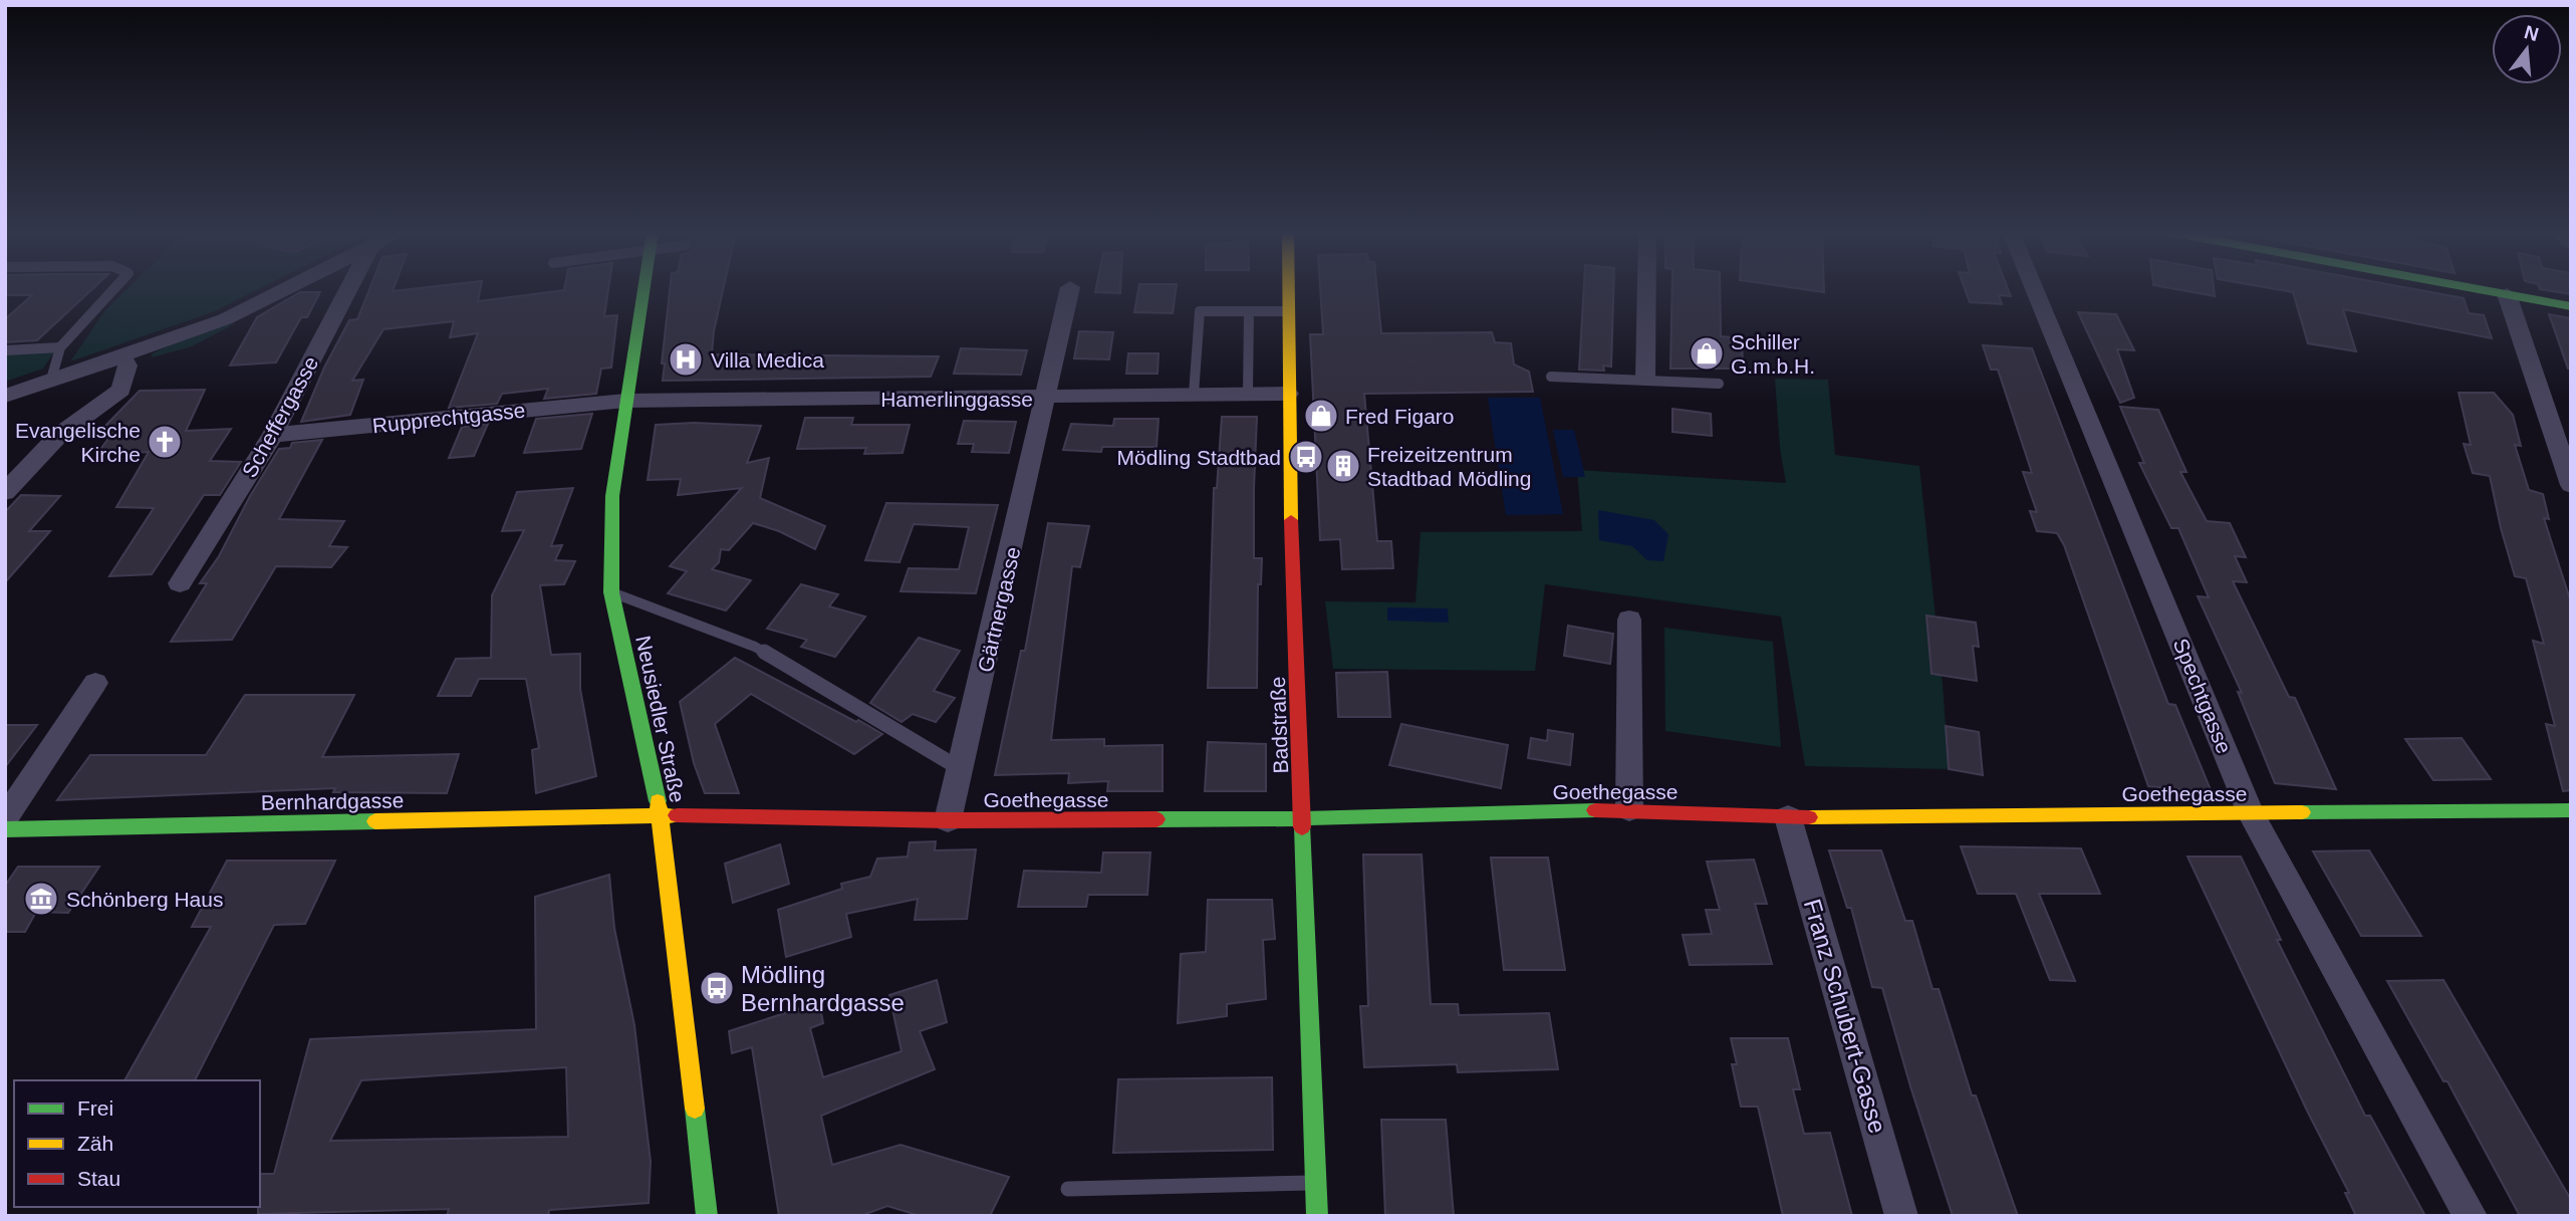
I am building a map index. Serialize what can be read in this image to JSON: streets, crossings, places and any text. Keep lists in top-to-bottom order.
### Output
{
  "streets": {
    "street": [
      "Hamerlinggasse",
      "Scheffergasse",
      "Rupprechtgasse",
      "Gärtnergasse",
      "Spechtgasse",
      "Neusiedler Straße",
      "Badstraße",
      "Goethegasse",
      "Bernhardgasse",
      "Franz Schubert-Gasse"
    ]
  },
  "crossings": [
    ["Hamerlinggasse", "Rupprechtgasse"],
    ["Hamerlinggasse", "Gärtnergasse"],
    ["Hamerlinggasse", "Neusiedler Straße"],
    ["Hamerlinggasse", "Badstraße"],
    ["Scheffergasse", "Rupprechtgasse"],
    ["Rupprechtgasse", "Neusiedler Straße"],
    ["Gärtnergasse", "Goethegasse"],
    ["Spechtgasse", "Goethegasse"],
    ["Neusiedler Straße", "Goethegasse"],
    ["Neusiedler Straße", "Bernhardgasse"],
    ["Badstraße", "Goethegasse"],
    ["Goethegasse", "Bernhardgasse"],
    ["Goethegasse", "Franz Schubert-Gasse"]
  ],
  "places": {
    "shop": ["Schiller G.m.b.H.", "Fred Figaro"],
    "hospital": ["Villa Medica"],
    "church": ["Evangelische Kirche"],
    "bus stop": ["Mödling Stadtbad", "Mödling Bernhardgasse"],
    "building": ["Freizeitzentrum Stadtbad Mödling"],
    "museum": ["Schönberg Haus"]
  },
  "legend": ["Frei", "Zäh", "Stau"],
  "north": "top"
}
